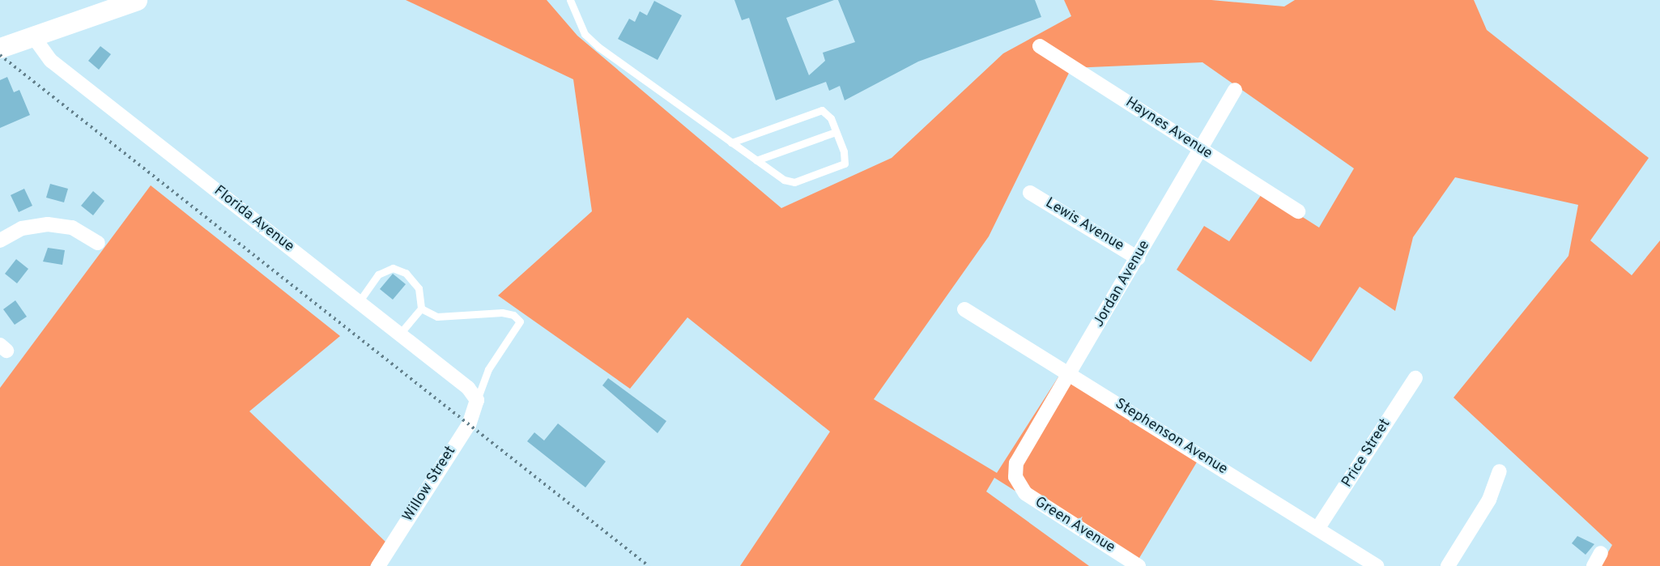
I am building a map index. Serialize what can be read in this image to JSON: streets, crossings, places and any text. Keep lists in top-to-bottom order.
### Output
{
  "streets": {
    "street": [
      "Haynes Avenue",
      "Florida Avenue",
      "Lewis Avenue",
      "Jordan Avenue",
      "Stephenson Avenue",
      "Price Street",
      "Willow Street",
      "Green Avenue"
    ]
  },
  "crossings": [
    ["Haynes Avenue", "Jordan Avenue"],
    ["Florida Avenue", "Willow Street"],
    ["Lewis Avenue", "Jordan Avenue"],
    ["Jordan Avenue", "Stephenson Avenue"],
    ["Jordan Avenue", "Green Avenue"],
    ["Stephenson Avenue", "Price Street"]
  ]
}
